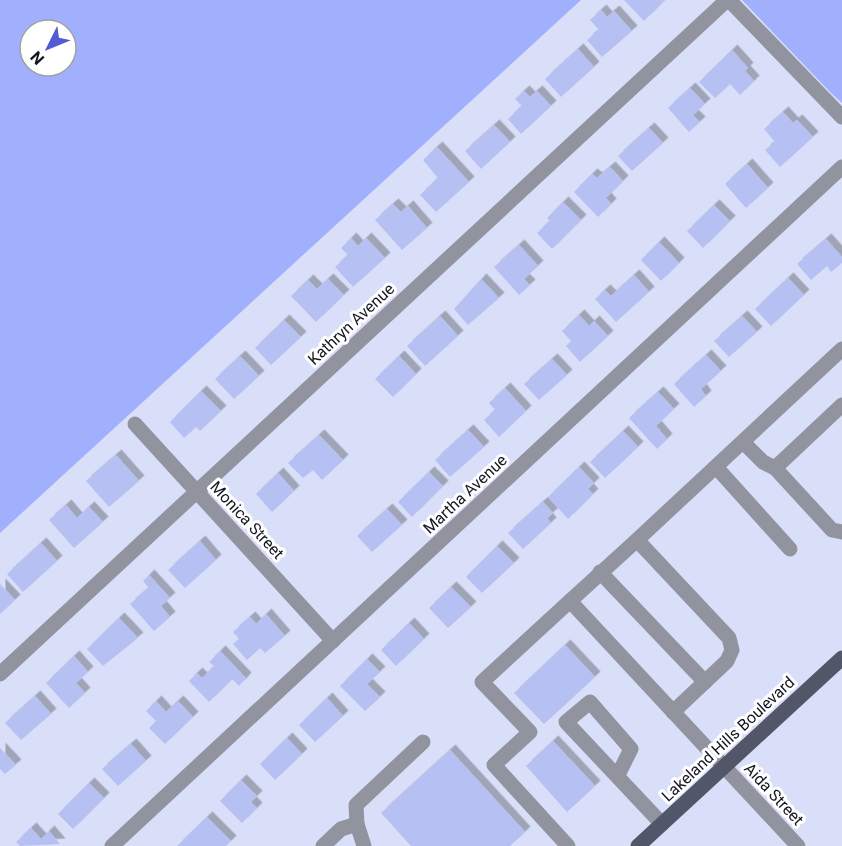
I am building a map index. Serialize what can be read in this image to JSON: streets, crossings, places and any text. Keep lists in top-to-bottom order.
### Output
{
  "streets": {
    "main road": ["Lakeland Hills Boulevard"],
    "street": [
      "Kathryn Avenue",
      "Martha Avenue",
      "Monica Street",
      "Aida Street"
    ]
  },
  "crossings": [
    ["Kathryn Avenue", "Monica Street"],
    ["Martha Avenue", "Monica Street"],
    ["Lakeland Hills Boulevard", "Aida Street"]
  ],
  "north": "bottom left"
}
